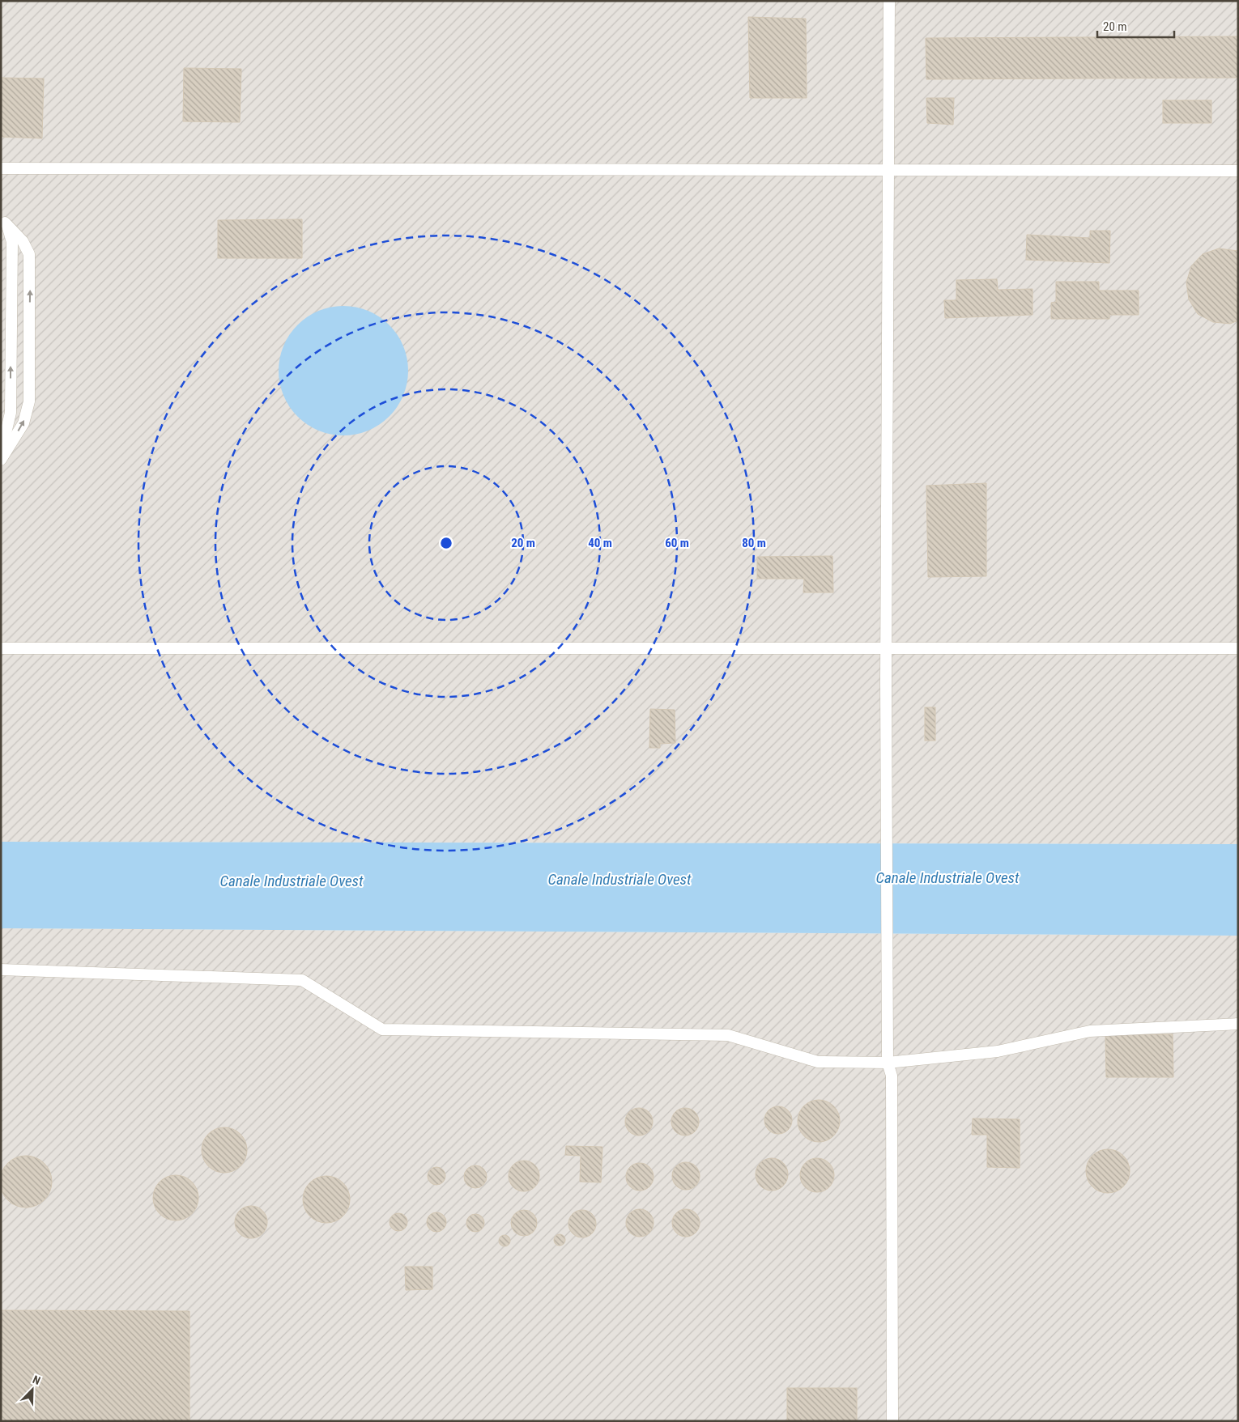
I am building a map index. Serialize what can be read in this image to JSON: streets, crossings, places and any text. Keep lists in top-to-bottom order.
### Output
{
  "water": ["Canale Industriale Ovest"],
  "scale_bar": "20 m",
  "north": "top right",
  "rings": [
    "20 m",
    "40 m",
    "60 m",
    "80 m"
  ]
}
